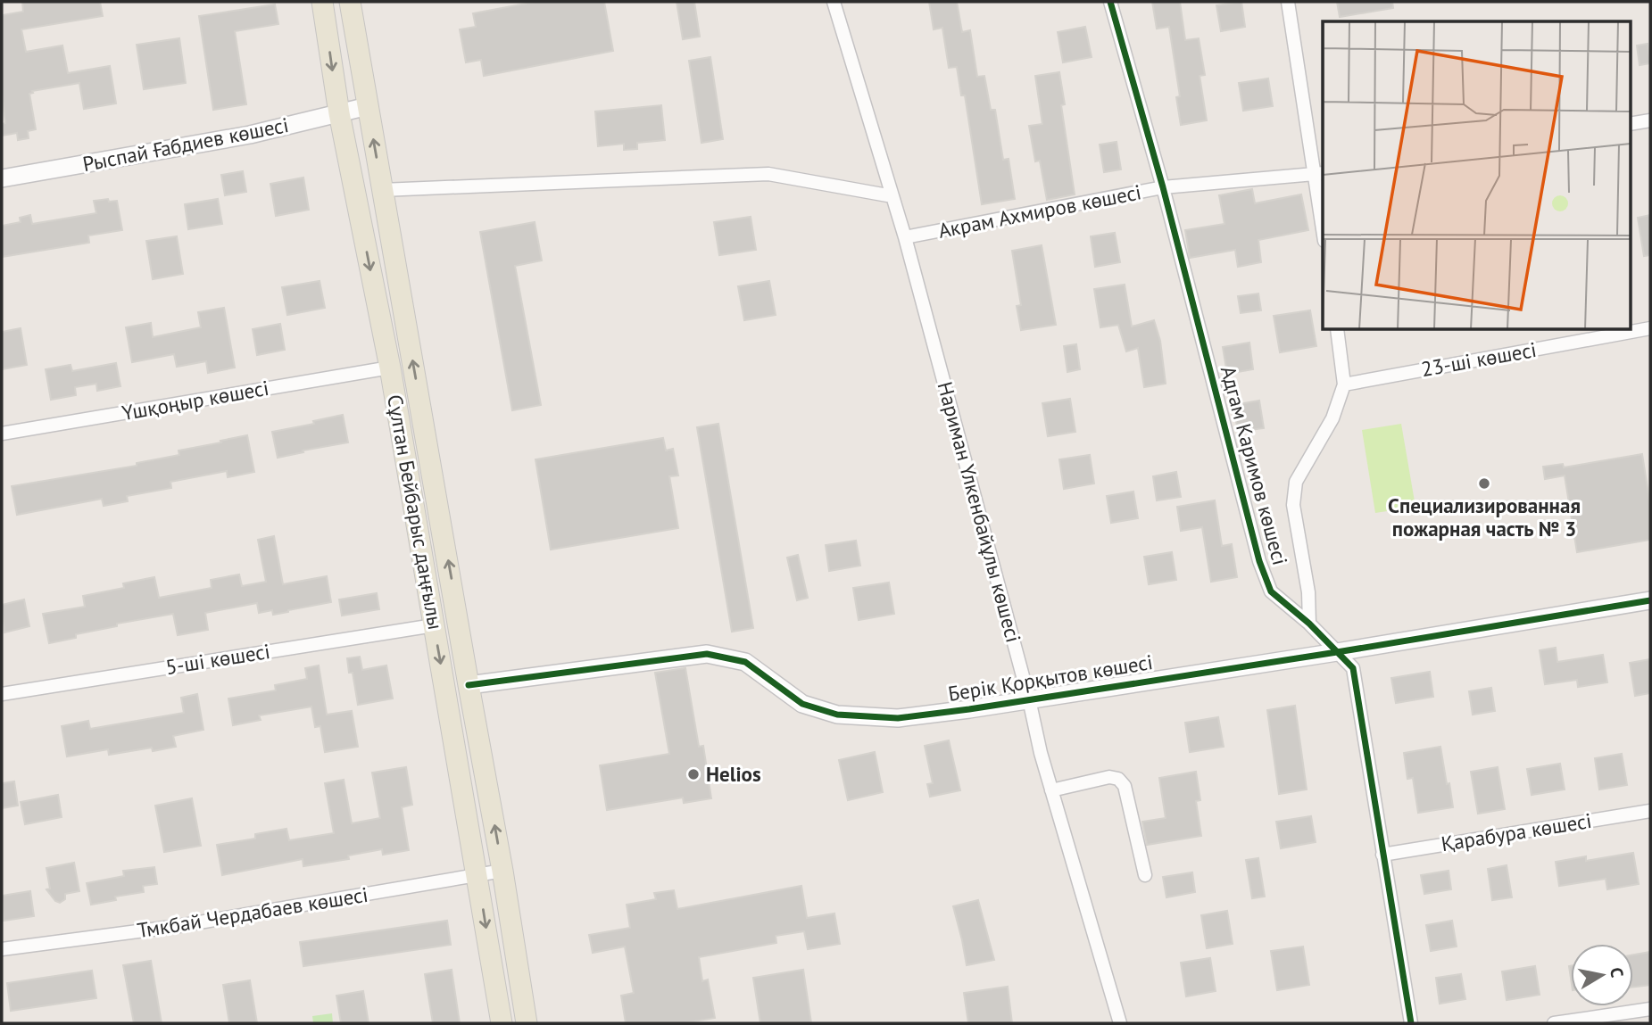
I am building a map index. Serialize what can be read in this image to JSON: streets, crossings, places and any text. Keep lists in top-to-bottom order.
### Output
{
  "streets": {
    "main road": ["Сұлтан Бейбарыс даңғылы"],
    "street": [
      "Рыспай Ғабдиев көшесі",
      "Акрам Ахмиров көшесі",
      "23-шi көшесi",
      "Үшқоңыр көшесі",
      "Адгам Каримов көшесі",
      "Нариман Үлкенбайұлы көшесі",
      "5-ші көшесі",
      "Берік Қорқытов көшесі",
      "Қарабура көшесі",
      "Тмкбай Чердабаев көшесі"
    ]
  },
  "crossings": [
    ["Рыспай Ғабдиев көшесі", "Сұлтан Бейбарыс даңғылы"],
    ["Акрам Ахмиров көшесі", "Адгам Каримов көшесі"],
    ["Акрам Ахмиров көшесі", "Нариман Үлкенбайұлы көшесі"],
    ["Үшқоңыр көшесі", "Сұлтан Бейбарыс даңғылы"],
    ["Адгам Каримов көшесі", "Берік Қорқытов көшесі"],
    ["Адгам Каримов көшесі", "Қарабура көшесі"],
    ["Сұлтан Бейбарыс даңғылы", "5-ші көшесі"],
    ["Сұлтан Бейбарыс даңғылы", "Берік Қорқытов көшесі"],
    ["Сұлтан Бейбарыс даңғылы", "Тмкбай Чердабаев көшесі"],
    ["Нариман Үлкенбайұлы көшесі", "Берік Қорқытов көшесі"]
  ],
  "places": ["Специализированная пожарная часть № 3", "Helios"],
  "north": "right"
}
